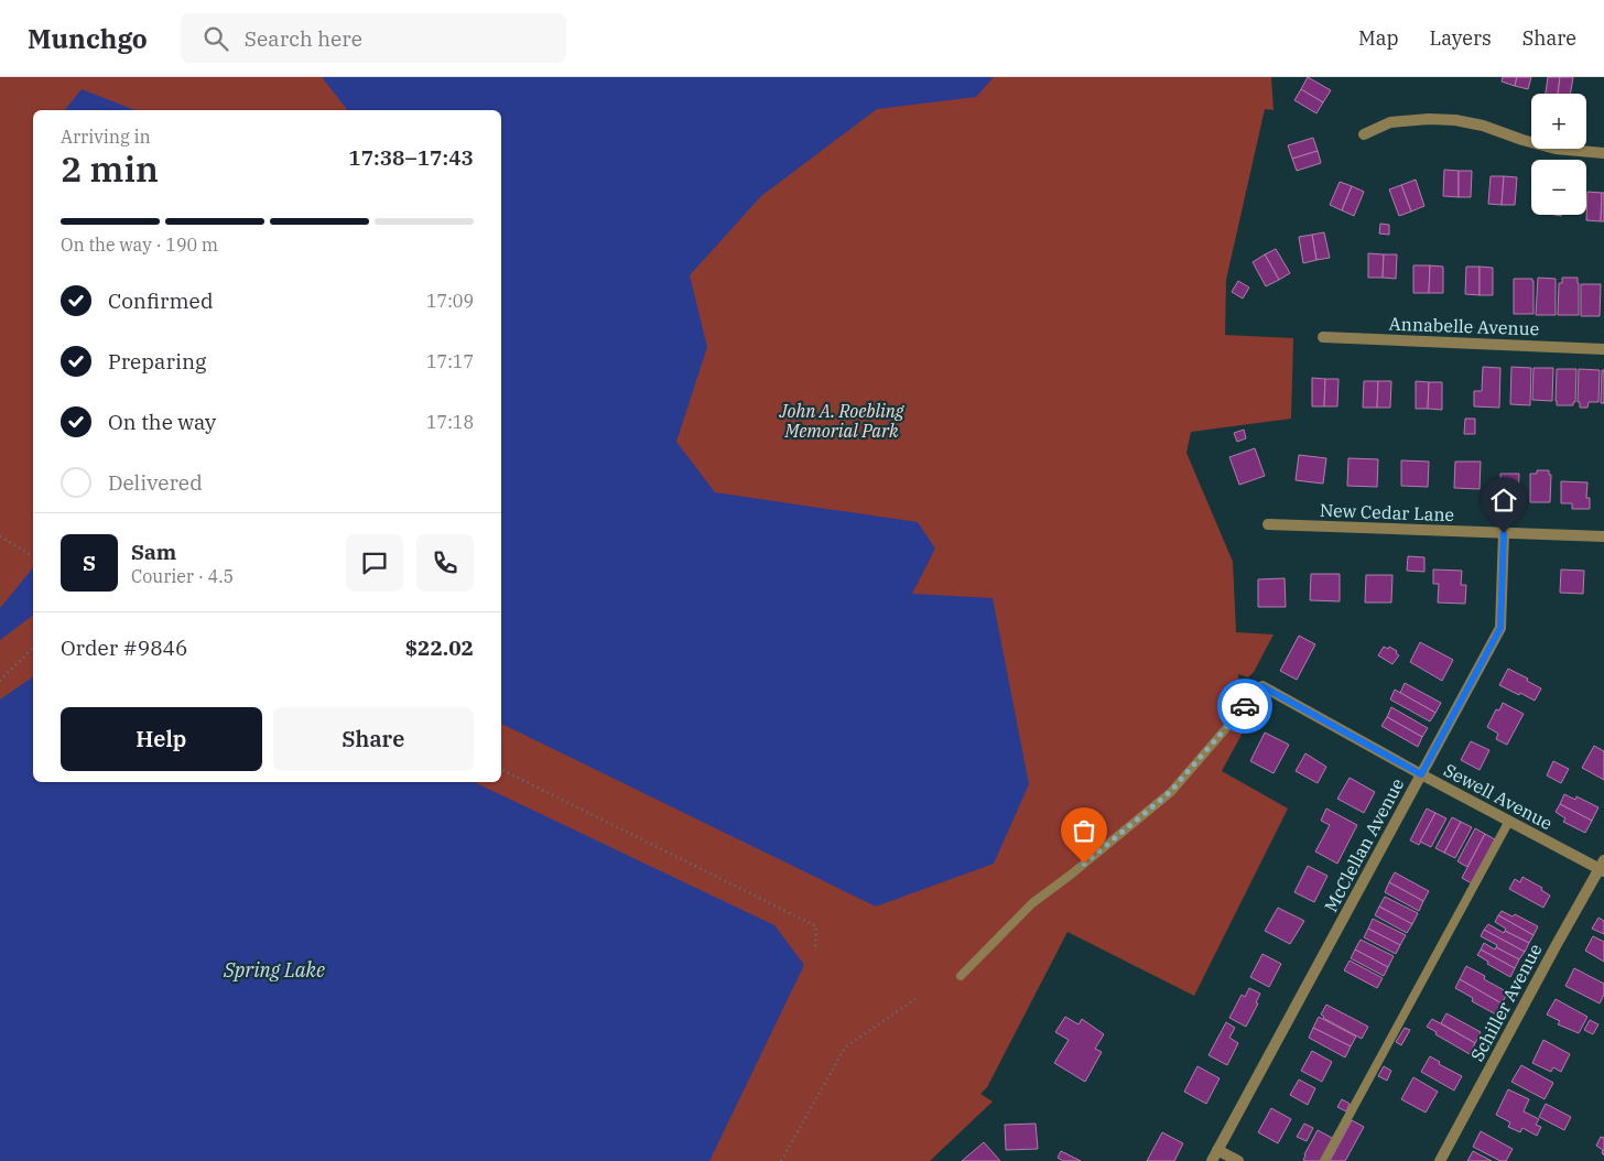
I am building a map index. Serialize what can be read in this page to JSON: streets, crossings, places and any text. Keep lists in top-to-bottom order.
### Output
{
  "streets": {
    "street": [
      "Annabelle Avenue",
      "New Cedar Lane",
      "Sewell Avenue",
      "McClellan Avenue",
      "Schiller Avenue"
    ]
  },
  "crossings": [
    ["New Cedar Lane", "McClellan Avenue"],
    ["Sewell Avenue", "McClellan Avenue"],
    ["Sewell Avenue", "Schiller Avenue"]
  ],
  "water": ["Spring Lake"],
  "parks": ["John A. Roebling Memorial Park"],
  "page": {
    "header": "Munchgo",
    "search": "Search here",
    "nav": ["Map", "Layers", "Share"],
    "map_buttons": ["+", "−"],
    "heading": ["2 min", "Arriving in", "17:38–17:43"],
    "panel": [
      "Sam",
      "Courier · 4.5",
      "Order #9846",
      "$22.02"
    ],
    "bar": "On the way · 190 m",
    "list": [
      ["Confirmed", "17:09"],
      ["Preparing", "17:17"],
      ["On the way", "17:18"],
      "Delivered"
    ],
    "round": "S",
    "buttons": ["Help", "Share"]
  }
}
